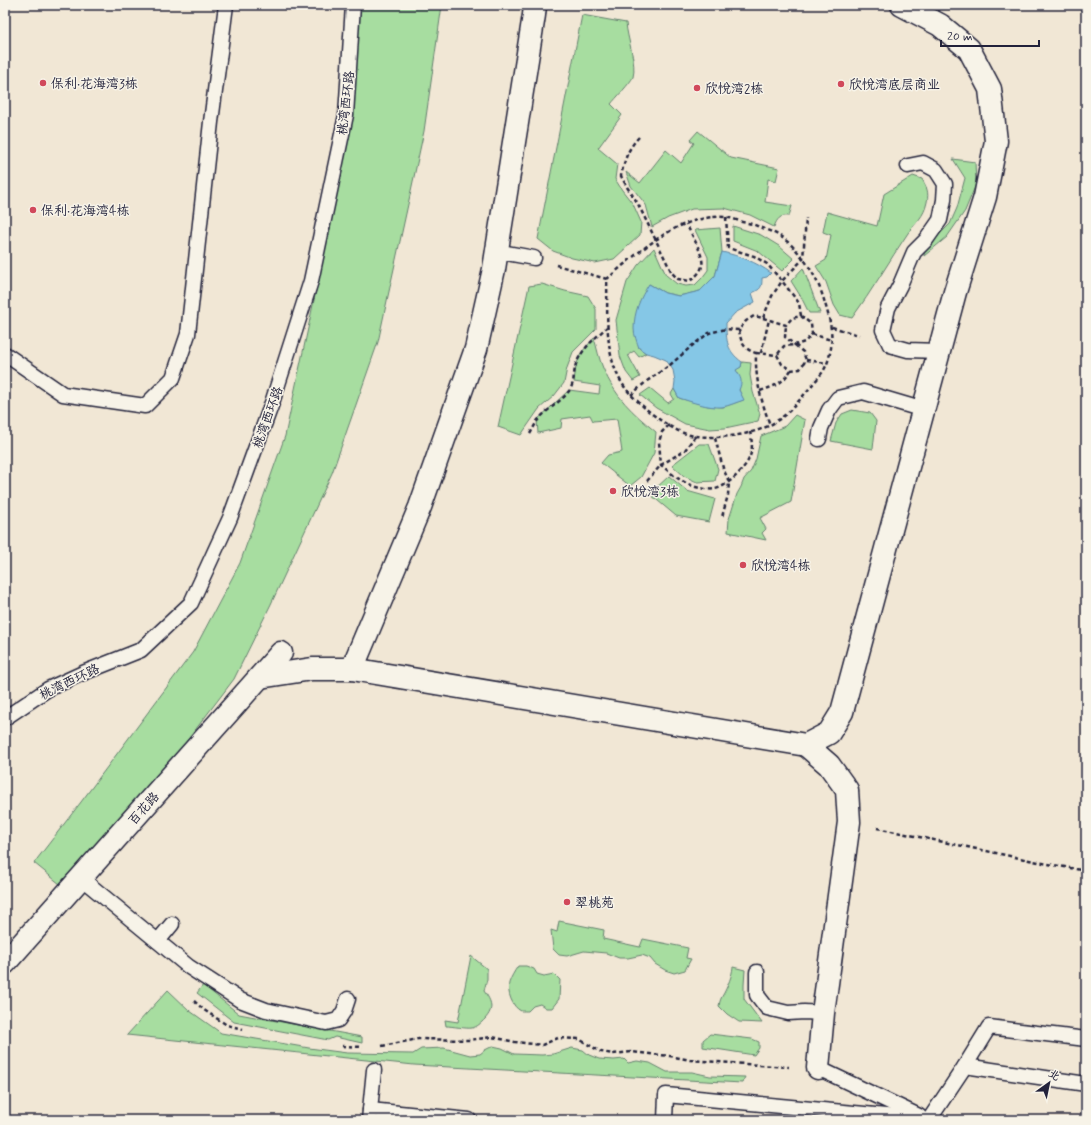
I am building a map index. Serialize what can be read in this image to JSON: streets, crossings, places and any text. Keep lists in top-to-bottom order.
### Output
{
  "streets": {
    "street": ["百花路"],
    "lane": ["桃湾西环路"]
  },
  "places": [
    "保利·花海湾3栋",
    "欣悦湾底层商业",
    "欣悦湾2栋",
    "保利·花海湾4栋",
    "欣悦湾3栋",
    "欣悦湾4栋",
    "翠桃苑"
  ],
  "scale_bar": "20 m",
  "north": "top right"
}
